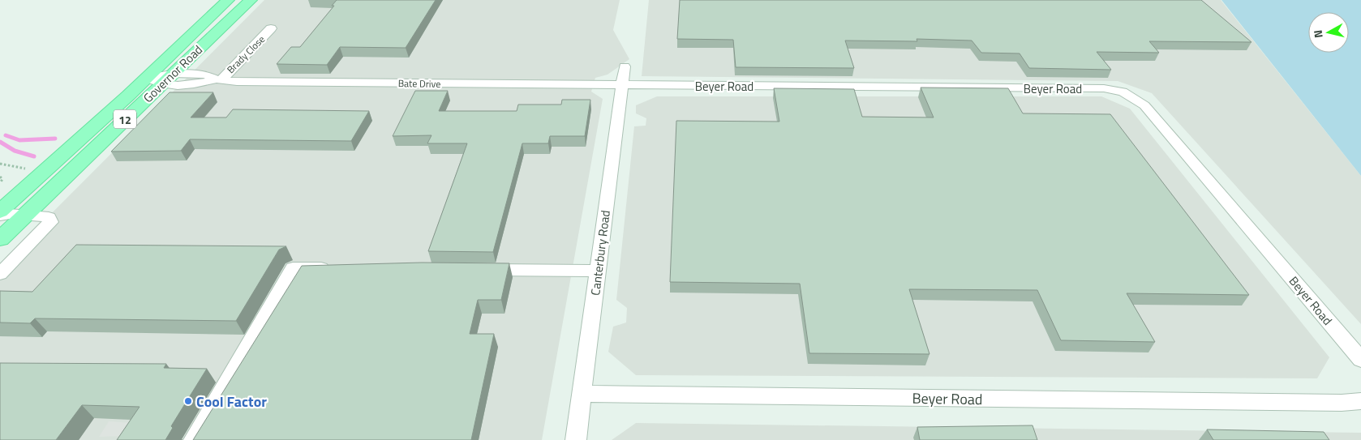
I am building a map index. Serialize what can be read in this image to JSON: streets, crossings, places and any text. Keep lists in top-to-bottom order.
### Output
{
  "streets": {
    "main road": ["Governor Road", "12"],
    "street": [
      "Brady Close",
      "Bate Drive",
      "Beyer Road",
      "Canterbury Road"
    ]
  },
  "crossings": [
    ["Brady Close", "Bate Drive"],
    ["Governor Road", "Bate Drive"],
    ["Bate Drive", "Beyer Road"],
    ["Bate Drive", "Canterbury Road"],
    ["Beyer Road", "Canterbury Road"]
  ],
  "places": ["Cool Factor"],
  "north": "left"
}
